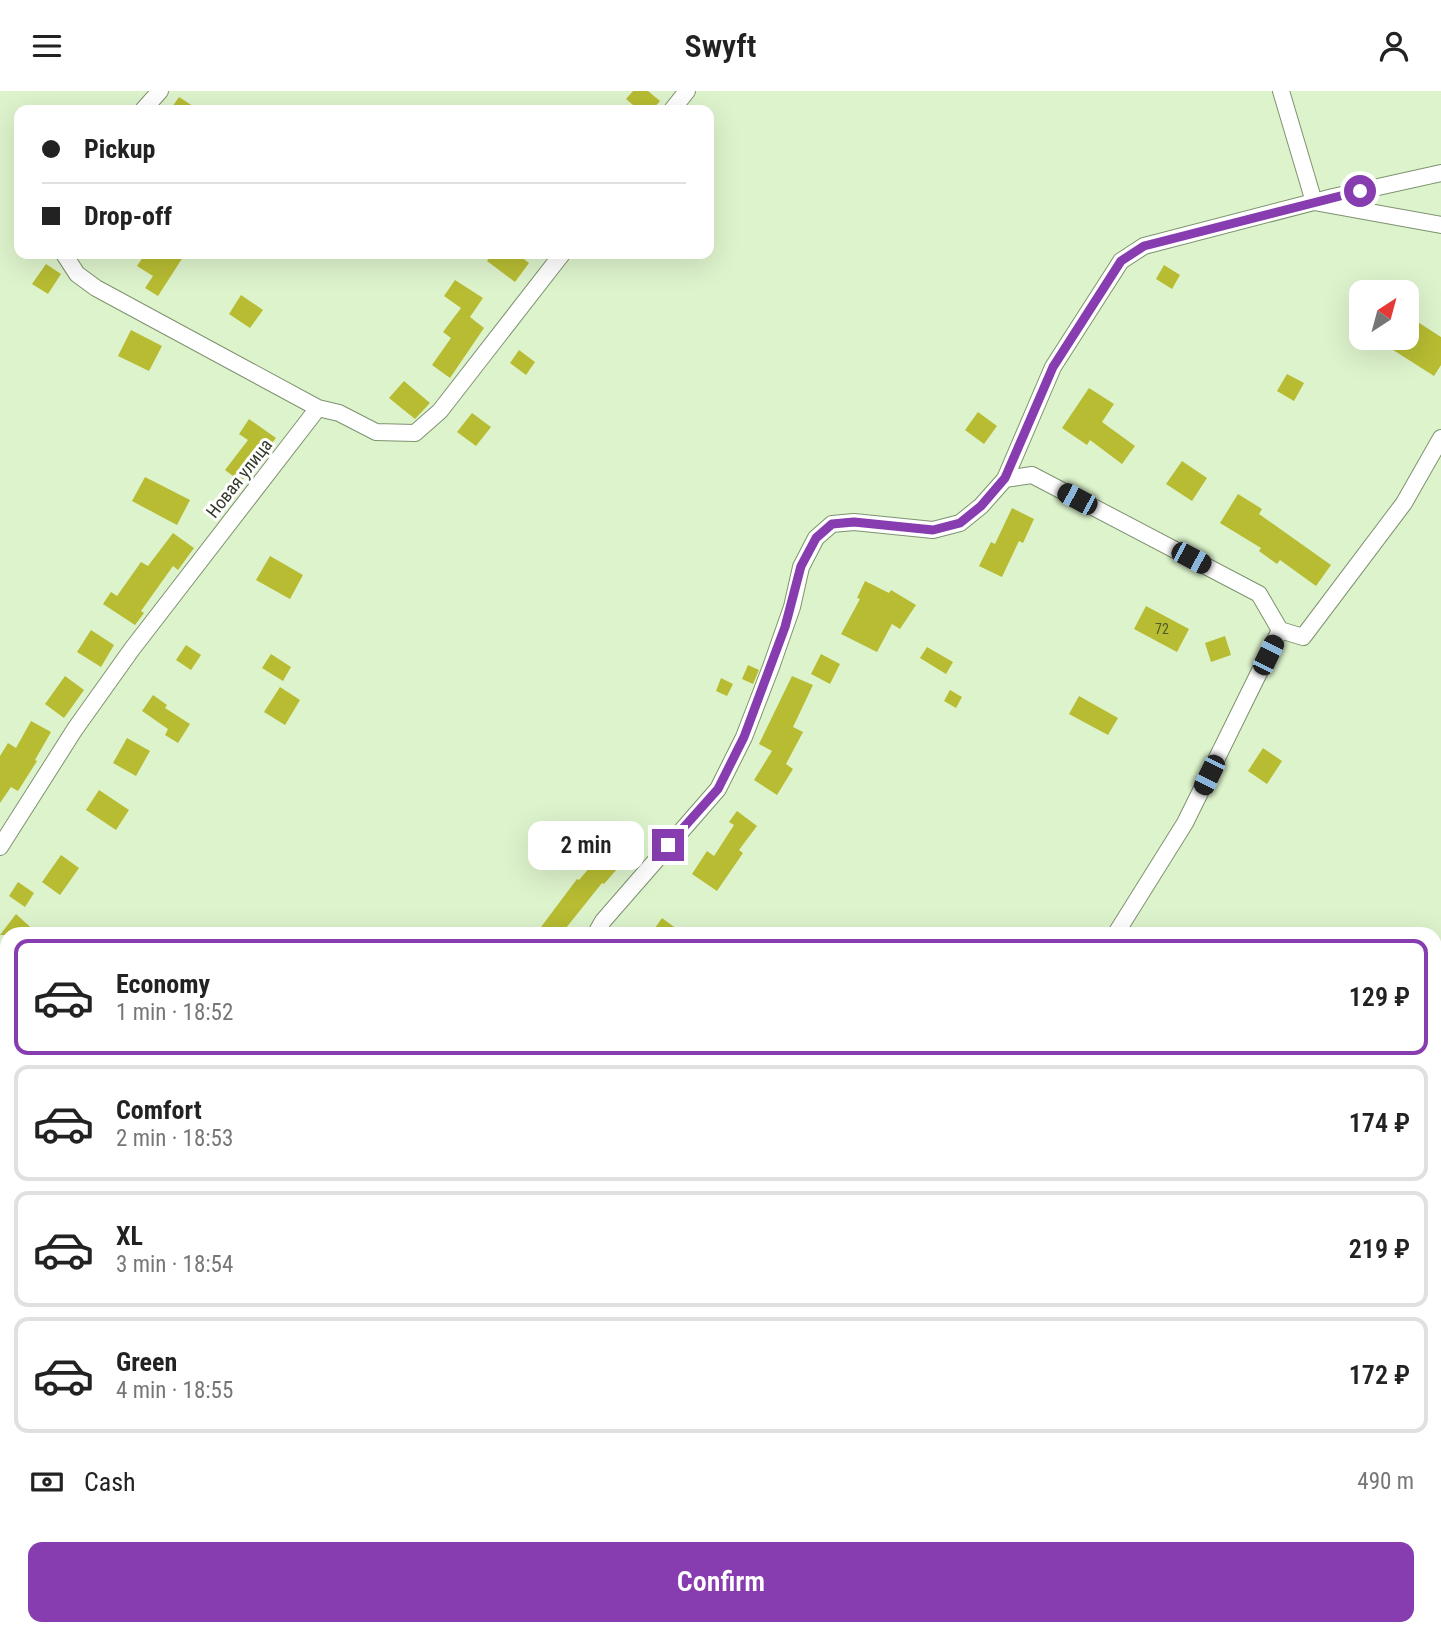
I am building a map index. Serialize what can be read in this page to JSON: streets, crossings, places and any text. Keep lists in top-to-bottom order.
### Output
{
  "streets": {
    "street": ["Новая улица"]
  },
  "house_numbers": ["72"],
  "north": "top right",
  "page": {
    "header": "Swyft",
    "banner": ["Pickup", "Drop-off"],
    "bubble": "2 min",
    "list": [
      {
        "name": "Economy",
        "note": "1 min · 18:52",
        "value": "129 ₽"
      },
      {
        "name": "Comfort",
        "note": "2 min · 18:53",
        "value": "174 ₽"
      },
      {
        "name": "XL",
        "note": "3 min · 18:54",
        "value": "219 ₽"
      },
      {
        "name": "Green",
        "note": "4 min · 18:55",
        "value": "172 ₽"
      }
    ],
    "pay": ["Cash", "490 m"],
    "buttons": "Confirm"
  }
}
